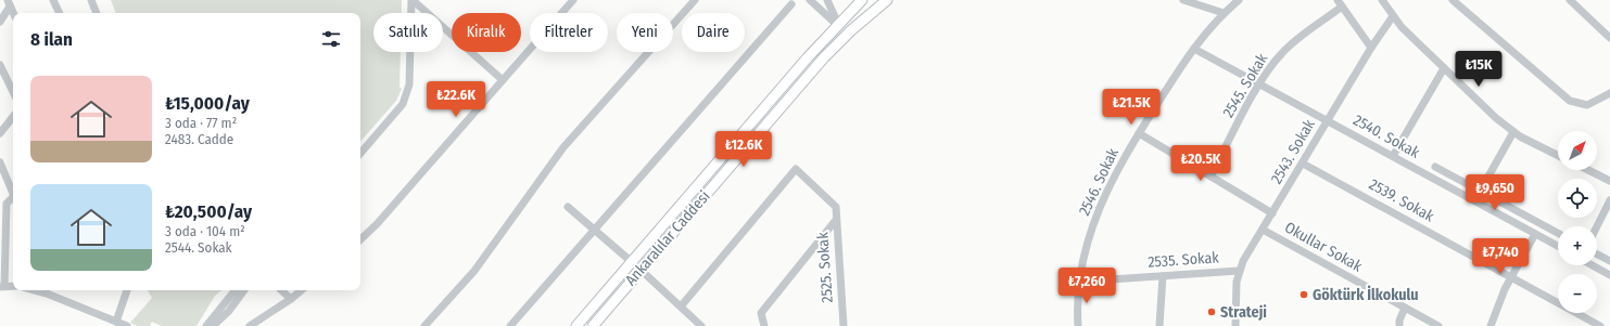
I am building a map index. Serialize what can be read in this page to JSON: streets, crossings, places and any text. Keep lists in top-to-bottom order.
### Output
{
  "streets": {
    "main road": ["Ankaralılar Caddesi"],
    "street": [
      "2545. Sokak",
      "2540. Sokak",
      "2543. Sokak",
      "2546. Sokak",
      "2539. Sokak",
      "Okullar Sokak",
      "2535. Sokak",
      "2525. Sokak"
    ]
  },
  "crossings": [
    ["2545. Sokak", "2540. Sokak"],
    ["2540. Sokak", "2543. Sokak"],
    ["2540. Sokak", "2546. Sokak"],
    ["2543. Sokak", "2539. Sokak"],
    ["2543. Sokak", "Okullar Sokak"],
    ["2543. Sokak", "2535. Sokak"],
    ["2546. Sokak", "2535. Sokak"]
  ],
  "places": ["Göktürk İlkokulu", "Strateji"],
  "north": "top right",
  "page": {
    "chip": [
      "Satılık",
      "Kiralık",
      "Filtreler",
      "Yeni",
      "Daire"
    ],
    "heading": "8 ilan",
    "price": [
      "₺15K",
      "₺22.6K",
      "₺21.5K",
      "₺12.6K",
      "₺20.5K",
      "₺9,650",
      "₺7,740",
      "₺7,260"
    ],
    "list": [
      {
        "name": "₺15,000/ay",
        "note": "3 oda · 77 m² · 2483. Cadde"
      },
      {
        "name": "₺20,500/ay",
        "note": "3 oda · 104 m² · 2544. Sokak"
      }
    ],
    "map_buttons": ["+", "−"]
  }
}
